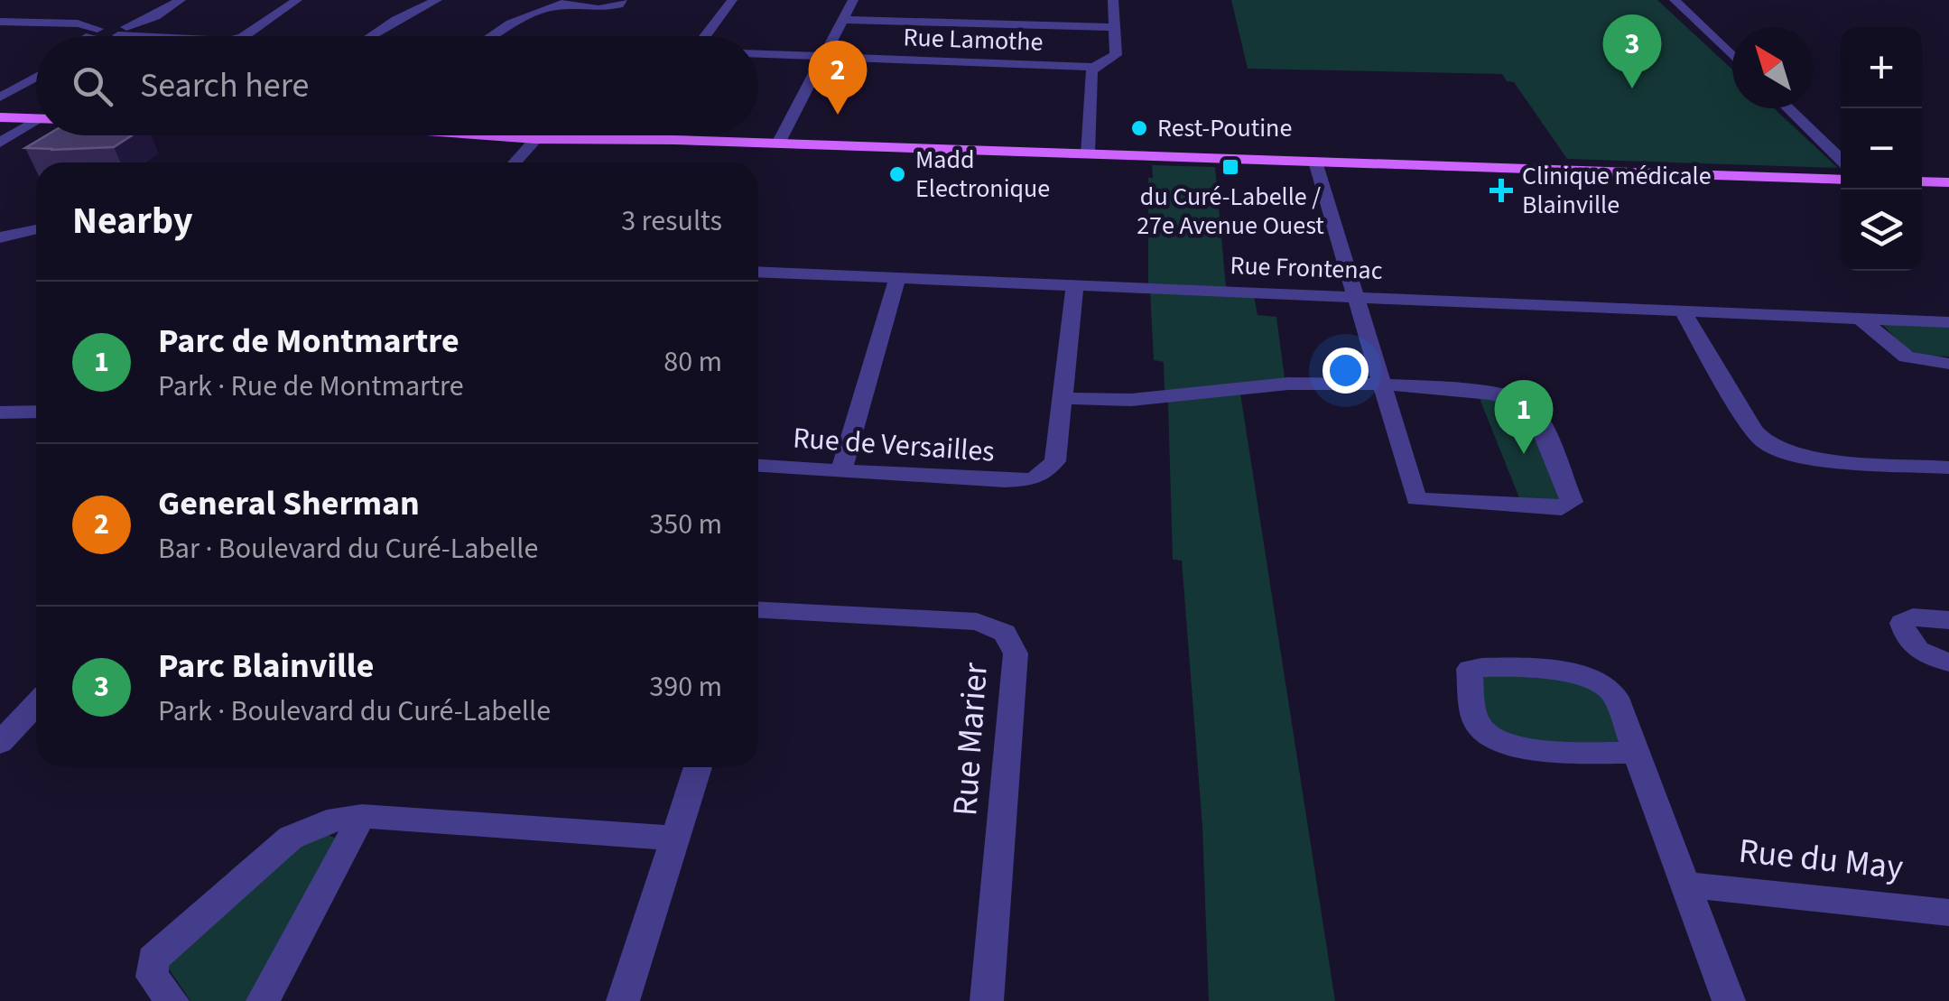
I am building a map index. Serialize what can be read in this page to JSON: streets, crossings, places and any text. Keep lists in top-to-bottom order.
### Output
{
  "streets": {
    "street": [
      "Rue Lamothe",
      "Rue Frontenac",
      "Rue de Versailles",
      "Rue Marier",
      "Rue du May"
    ]
  },
  "places": {
    "other": ["Rest-Poutine", "Madd Electronique"],
    "transit": ["du Curé-Labelle / 27e Avenue Ouest"],
    "health": ["Clinique médicale Blainville"]
  },
  "north": "top left",
  "page": {
    "pins": ["3", "2", "1"],
    "map_buttons": ["+", "−"],
    "search": "Search here",
    "heading": ["Nearby", "3 results"],
    "list": [
      {
        "mark": "1",
        "name": "Parc de Montmartre",
        "note": "Park · Rue de Montmartre",
        "value": "80 m"
      },
      {
        "mark": "2",
        "name": "General Sherman",
        "note": "Bar · Boulevard du Curé-Labelle",
        "value": "350 m"
      },
      {
        "mark": "3",
        "name": "Parc Blainville",
        "note": "Park · Boulevard du Curé-Labelle",
        "value": "390 m"
      }
    ]
  }
}
